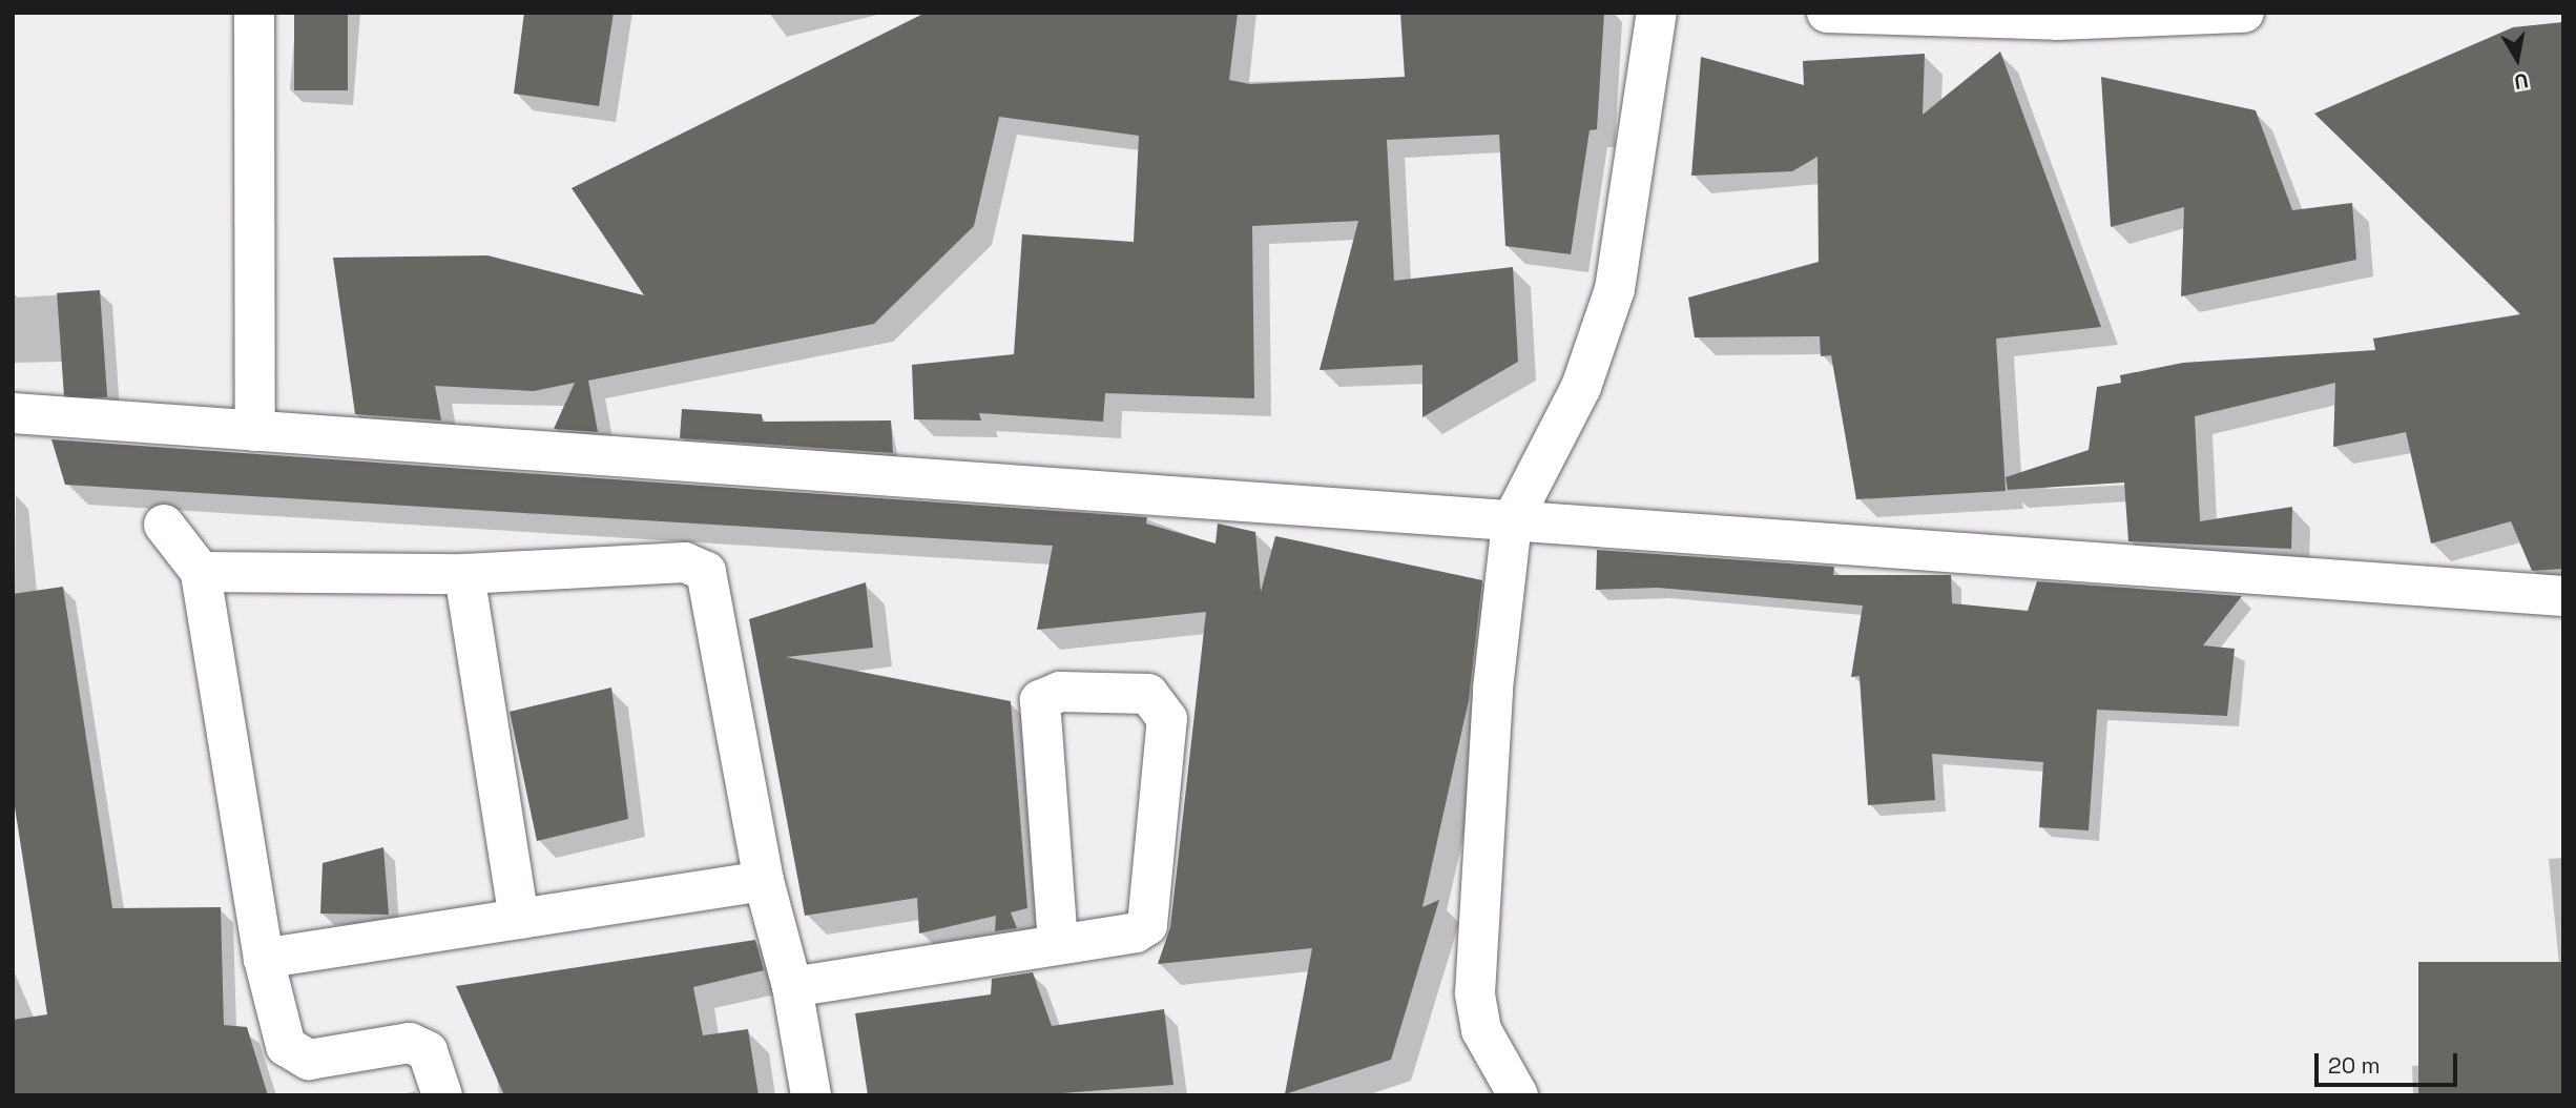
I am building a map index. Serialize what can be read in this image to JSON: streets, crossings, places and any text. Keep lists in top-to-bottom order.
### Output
{
  "scale_bar": "20 m",
  "north": "bottom"
}
